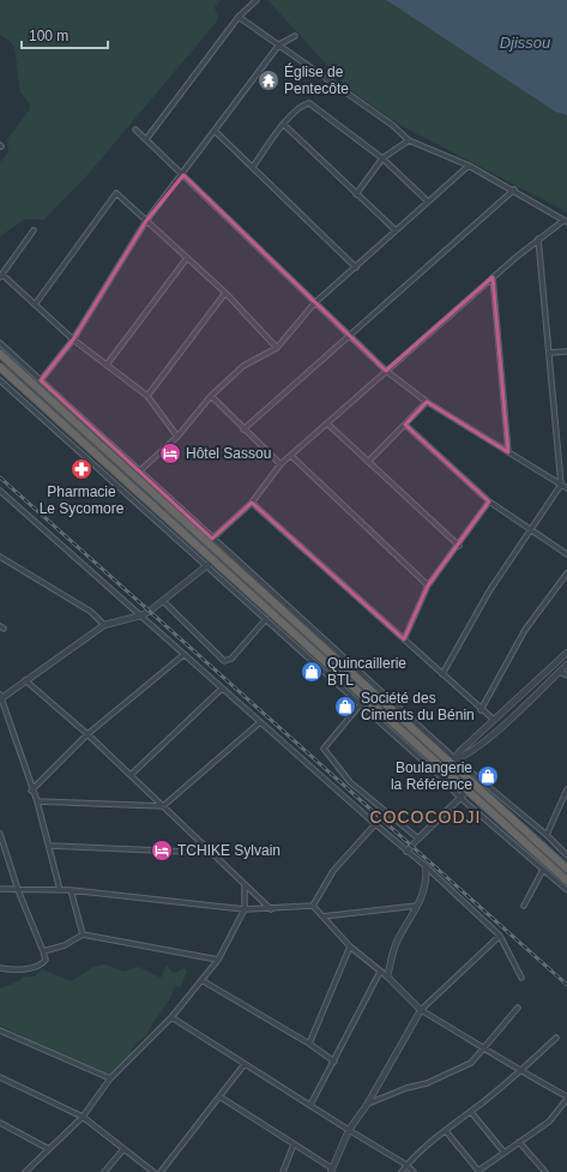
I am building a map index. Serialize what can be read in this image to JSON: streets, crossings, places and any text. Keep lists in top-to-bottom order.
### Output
{
  "districts": ["COCOCODJI"],
  "water": ["Djissou"],
  "places": {
    "temple": ["Église de Pentecôte"],
    "hotel": ["Hôtel Sassou", "TCHIKE Sylvain"],
    "pharmacy": ["Pharmacie Le Sycomore"],
    "shop": ["Quincaillerie BTL", "Société des Ciments du Bénin", "Boulangerie la Référence"]
  },
  "scale_bar": "100 m"
}
